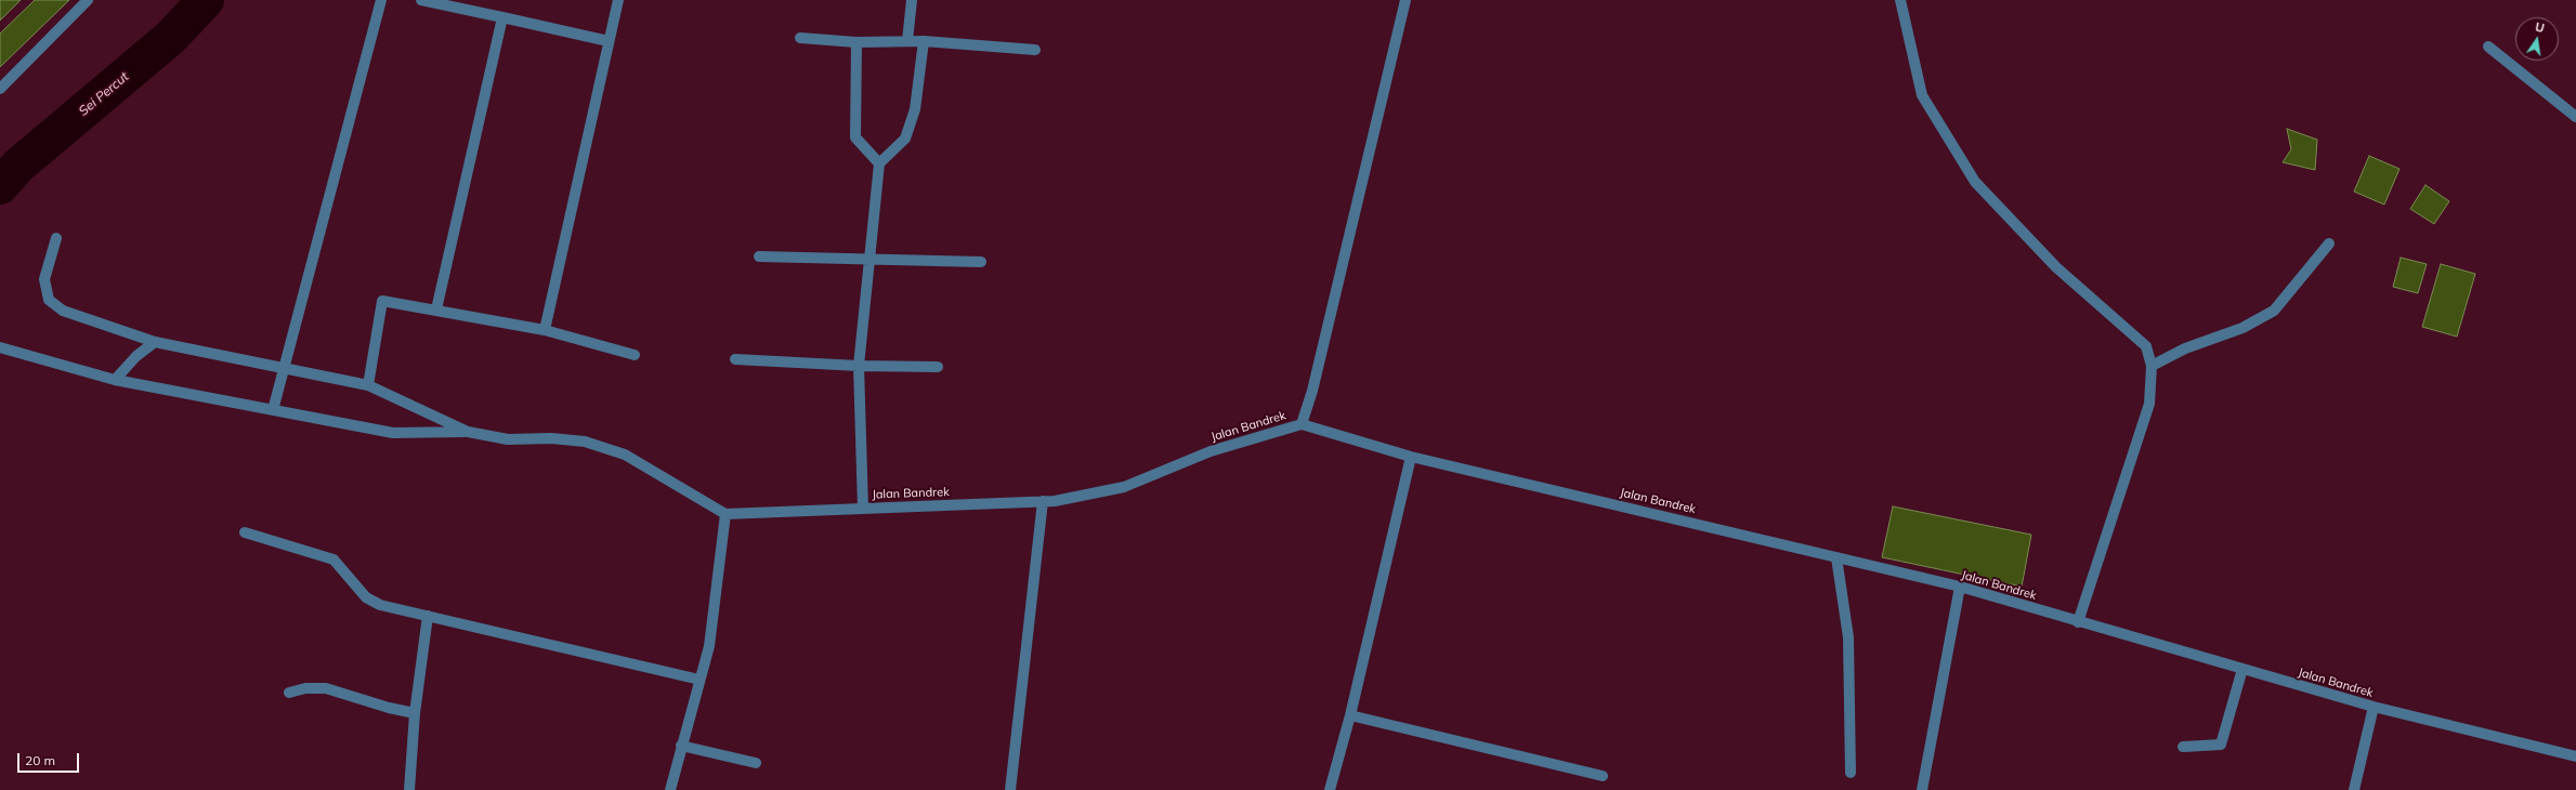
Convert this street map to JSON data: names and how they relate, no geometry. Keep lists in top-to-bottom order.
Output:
{
  "streets": {
    "street": ["Jalan Bandrek"]
  },
  "water": ["Sei Percut"],
  "scale_bar": "20 m",
  "north": "top"
}
